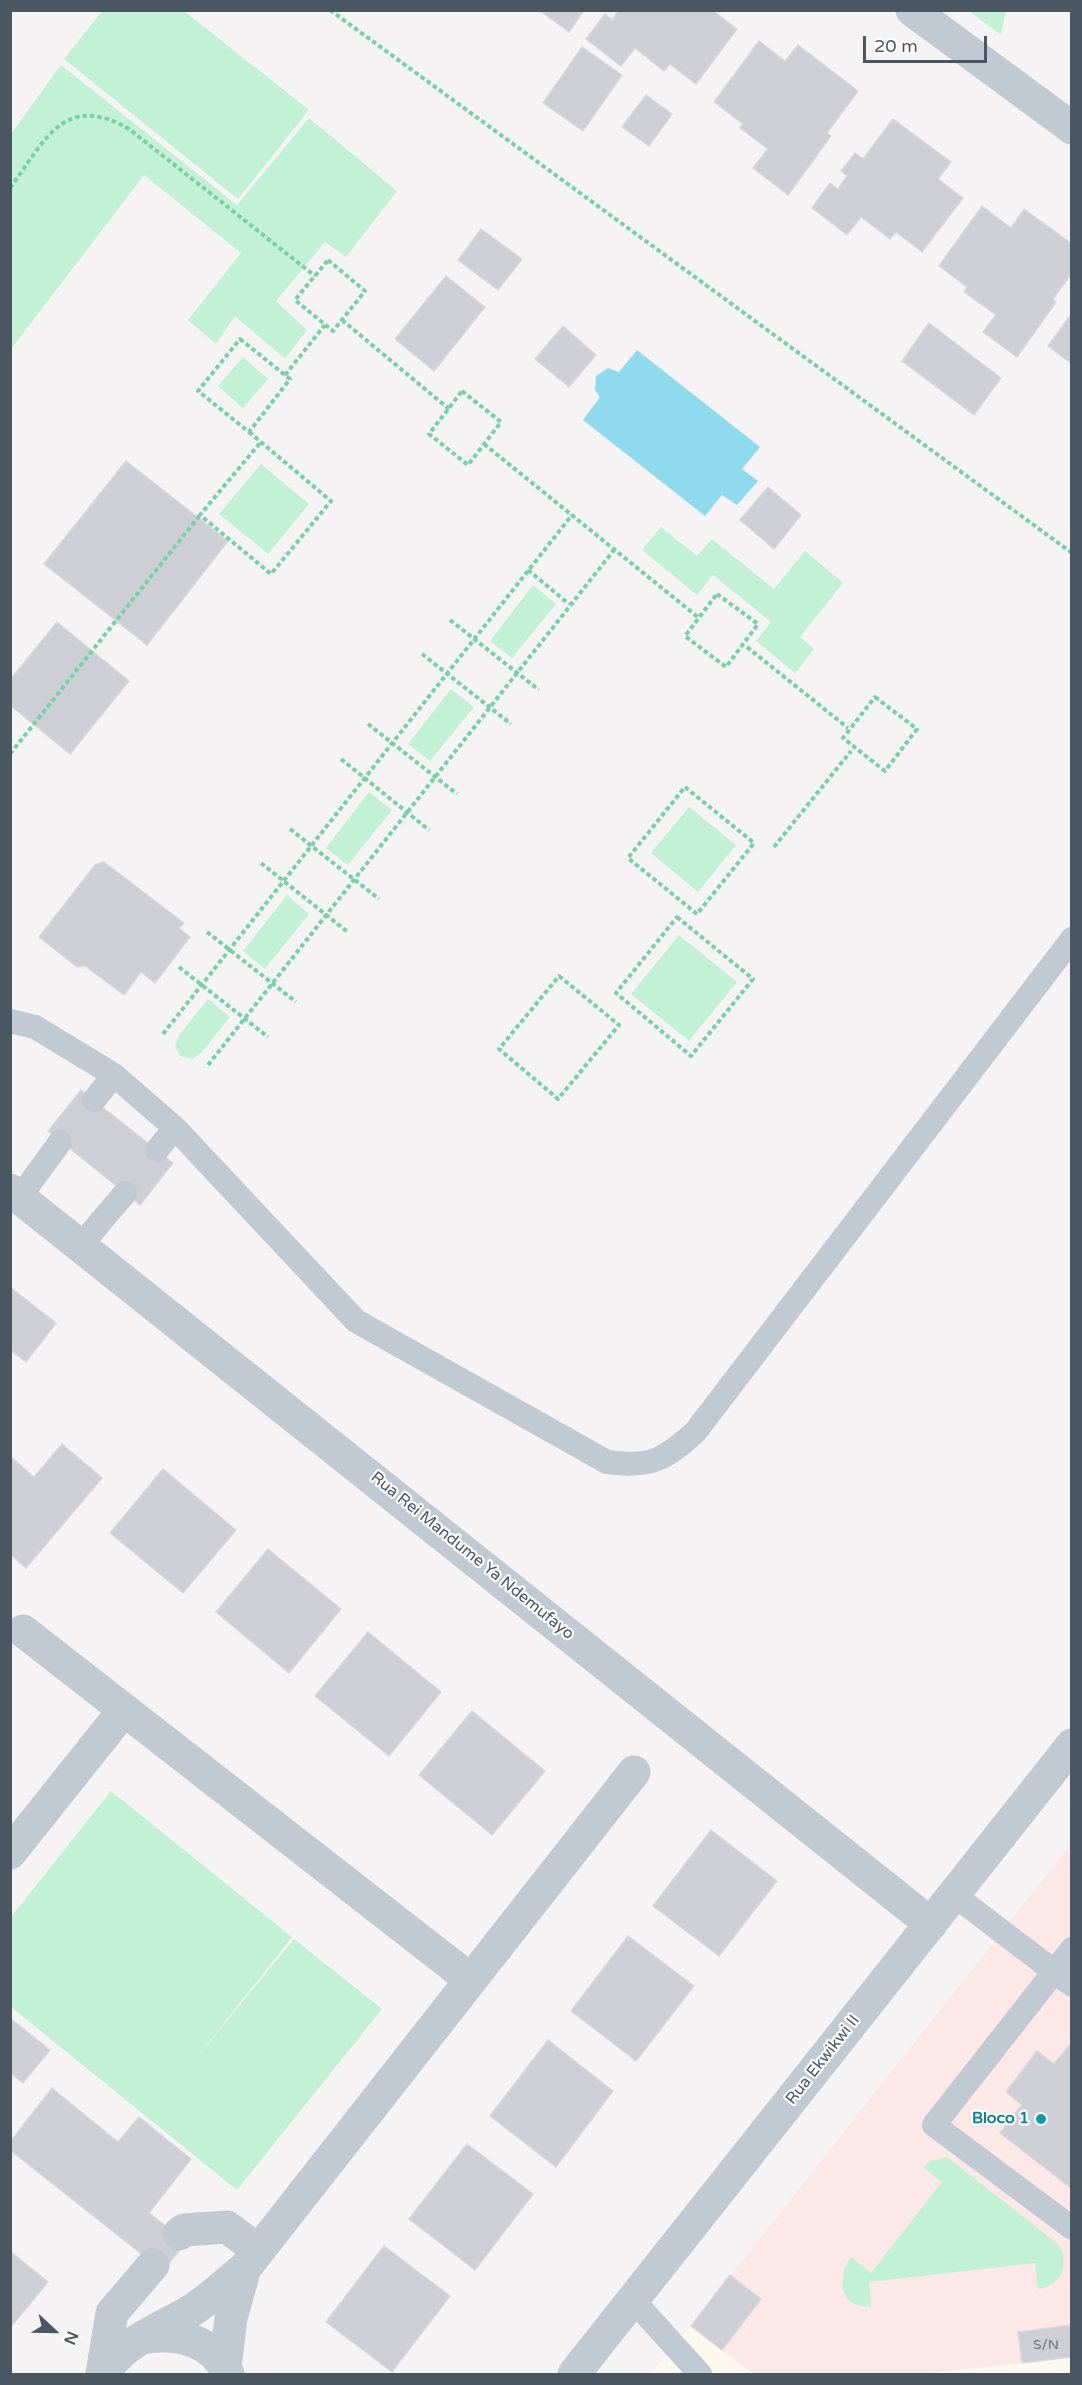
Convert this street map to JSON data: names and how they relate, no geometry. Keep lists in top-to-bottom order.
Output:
{
  "streets": {
    "street": ["Rua Rei Mandume Ya Ndemufayo", "Rua Ekwikwi II"]
  },
  "crossings": [
    ["Rua Rei Mandume Ya Ndemufayo", "Rua Ekwikwi II"]
  ],
  "places": ["Bloco 1"],
  "house_numbers": ["S/N"],
  "scale_bar": "20 m",
  "north": "right"
}
